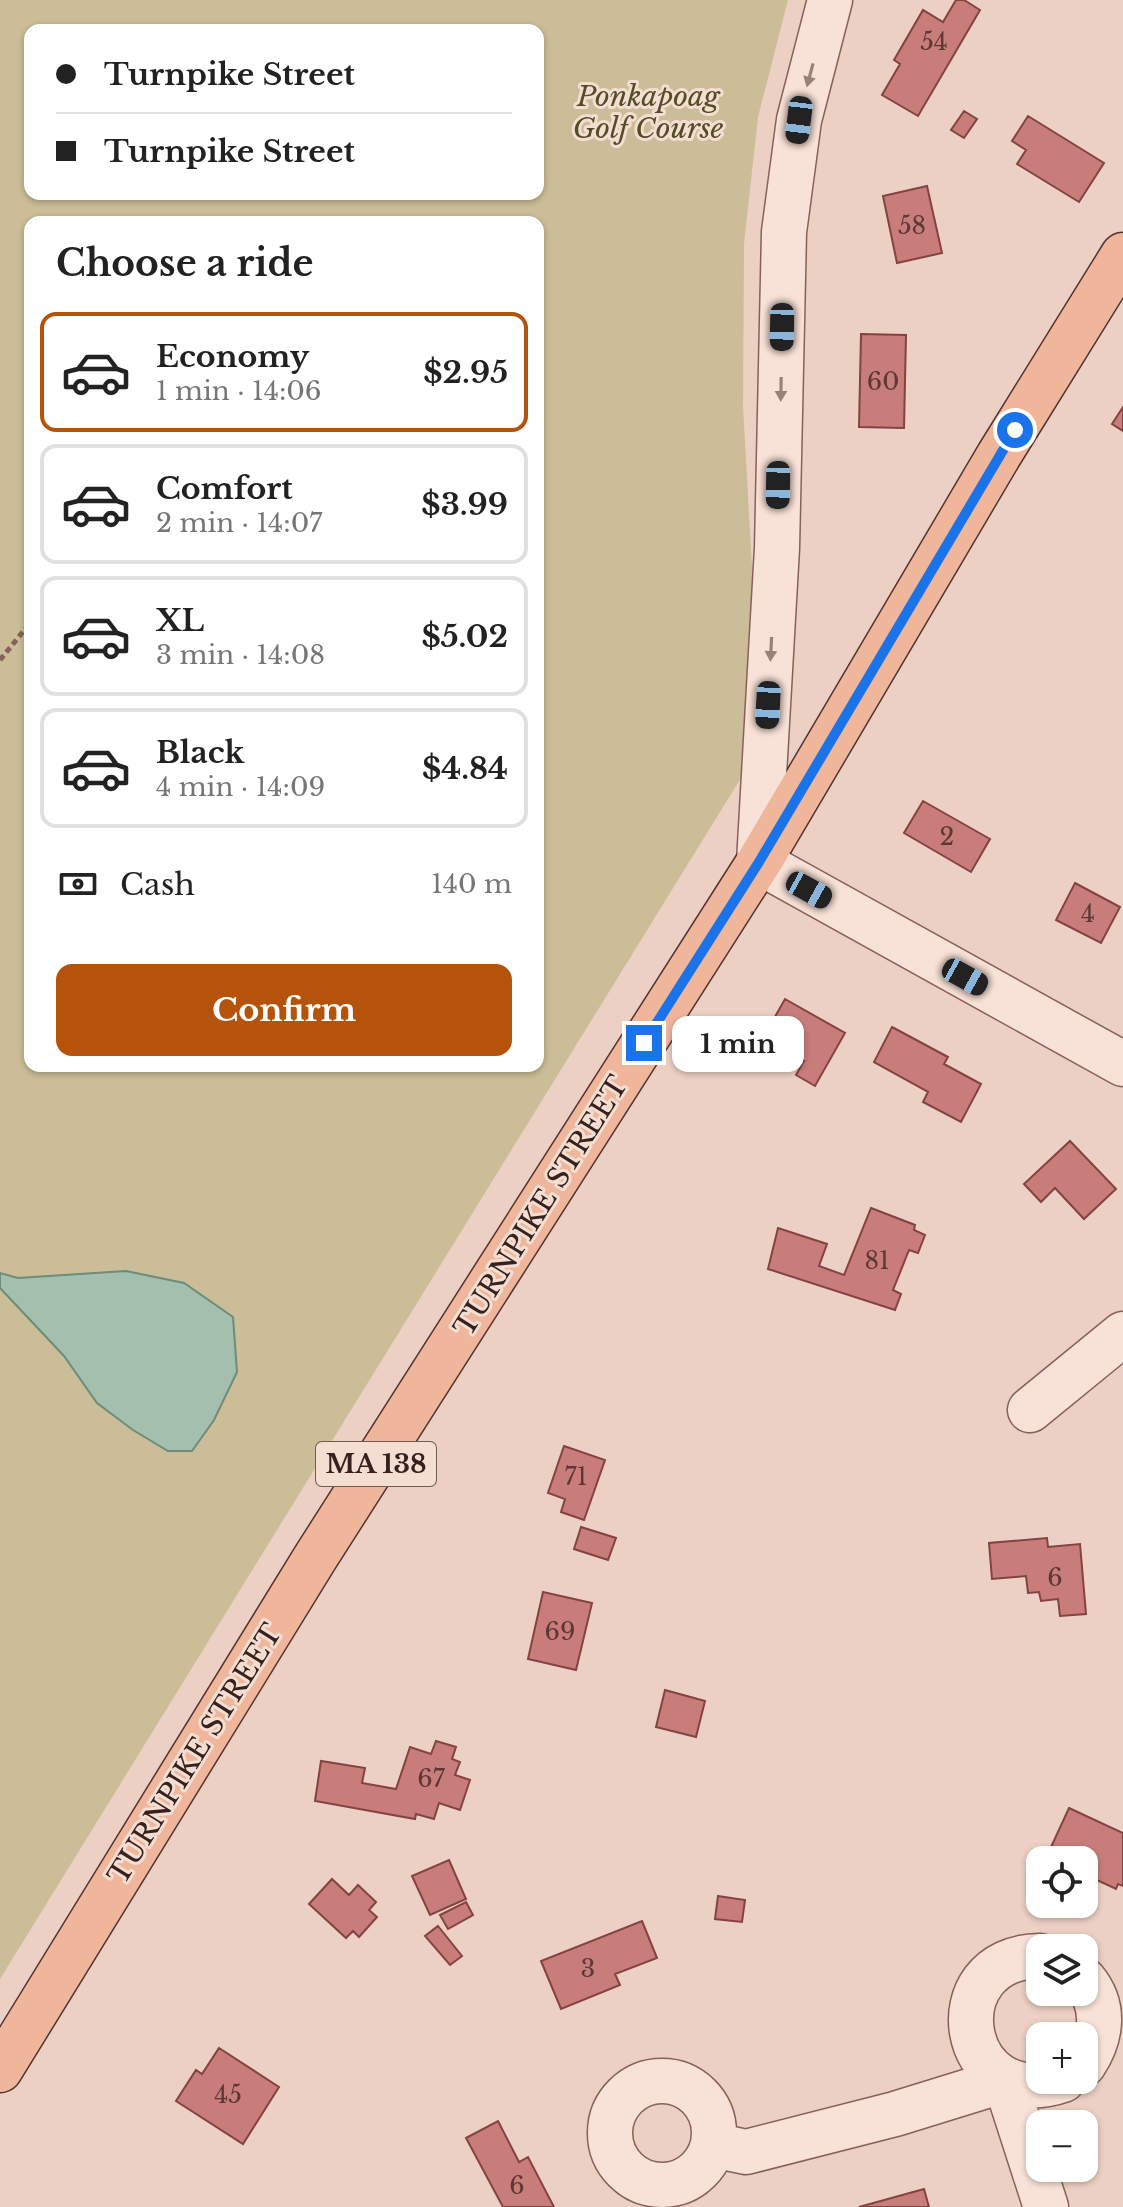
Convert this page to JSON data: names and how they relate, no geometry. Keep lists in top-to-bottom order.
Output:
{
  "streets": {
    "main road": ["TURNPIKE STREET", "MA 138"]
  },
  "parks": ["Ponkapoag Golf Course"],
  "house_numbers": [
    "54",
    "58",
    "60",
    "2",
    "4",
    "81",
    "71",
    "6",
    "69",
    "67",
    "3",
    "45",
    "6"
  ],
  "page": {
    "banner": ["Turnpike Street", "Turnpike Street"],
    "heading": "Choose a ride",
    "list": [
      {
        "name": "Economy",
        "note": "1 min · 14:06",
        "value": "$2.95"
      },
      {
        "name": "Comfort",
        "note": "2 min · 14:07",
        "value": "$3.99"
      },
      {
        "name": "XL",
        "note": "3 min · 14:08",
        "value": "$5.02"
      },
      {
        "name": "Black",
        "note": "4 min · 14:09",
        "value": "$4.84"
      }
    ],
    "pay": ["Cash", "140 m"],
    "buttons": "Confirm",
    "bubble": "1 min",
    "map_buttons": ["+", "−"]
  }
}
